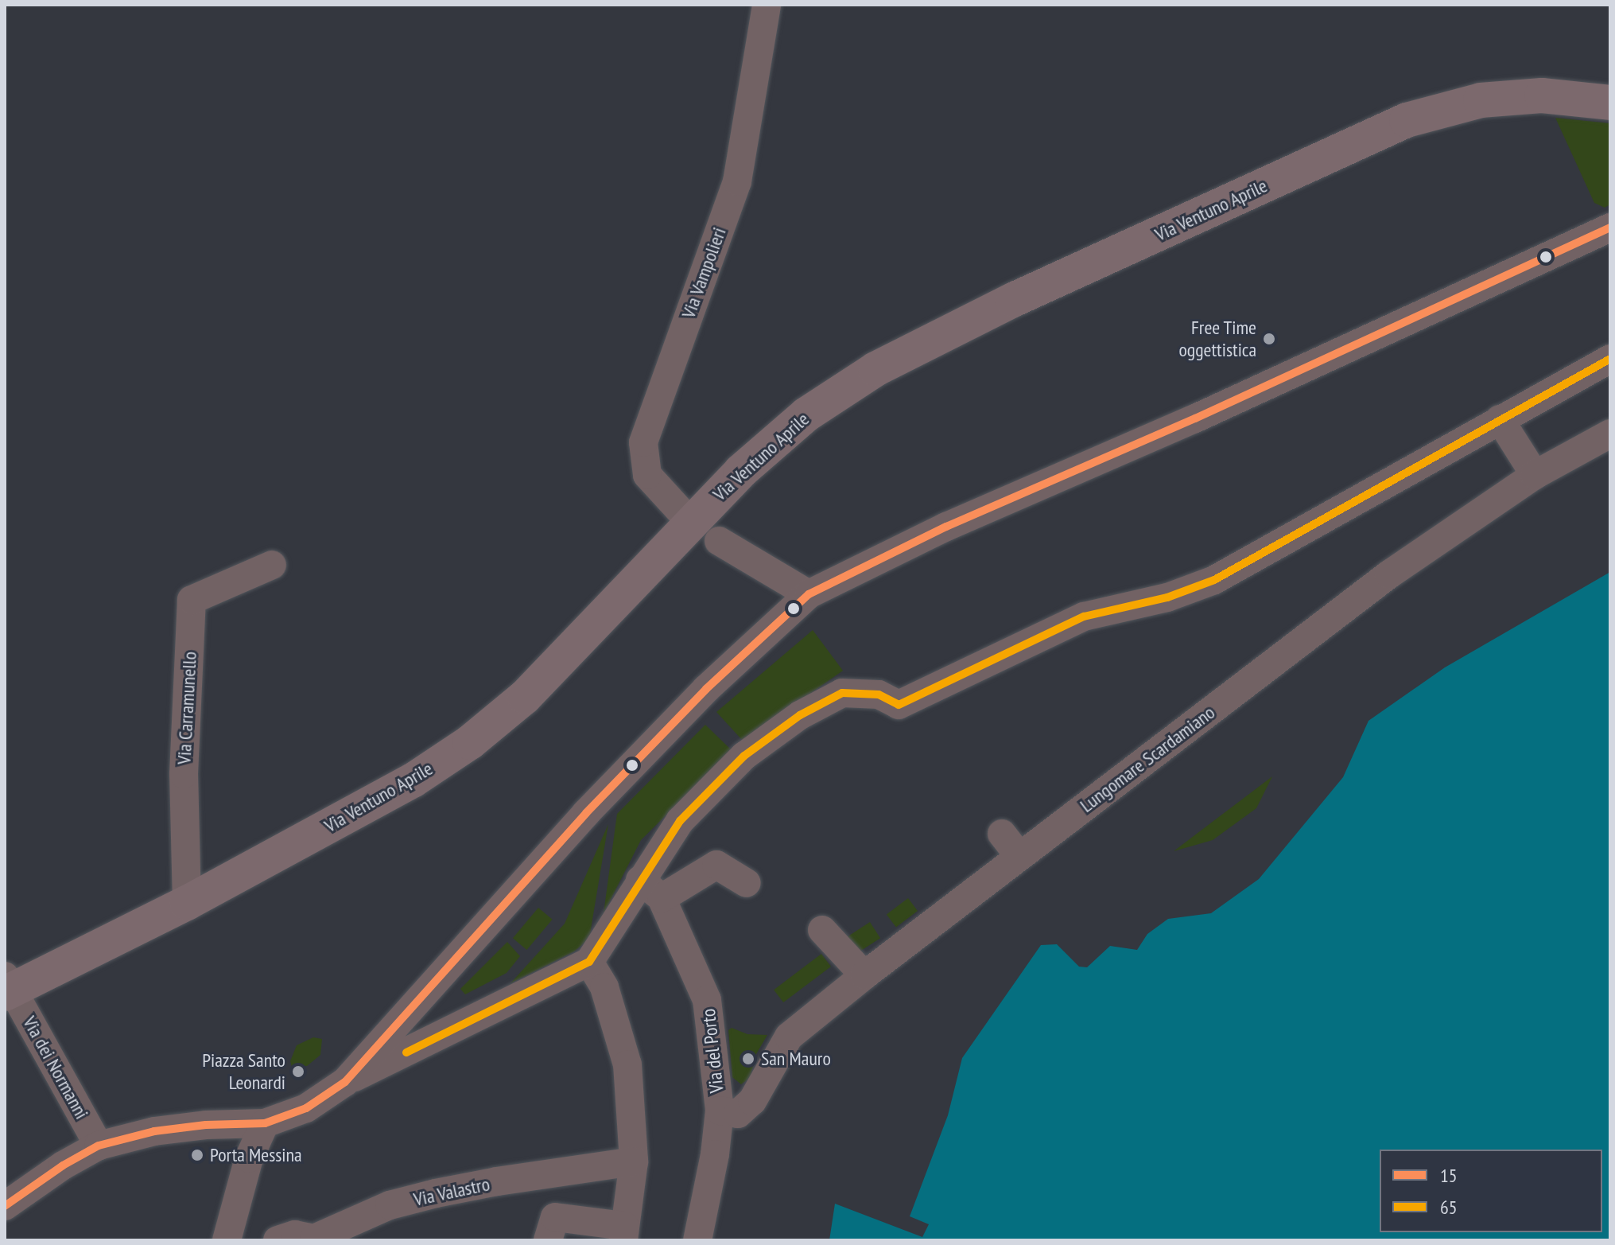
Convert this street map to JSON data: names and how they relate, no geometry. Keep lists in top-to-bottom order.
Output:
{
  "streets": {
    "main road": ["Via Ventuno Aprile"],
    "street": [
      "Via Vampolieri",
      "Via Carramunello",
      "Lungomare Scardamiano",
      "Via del Porto",
      "Via dei Normanni",
      "Via Valastro"
    ]
  },
  "crossings": [
    ["Via Ventuno Aprile", "Via Vampolieri"],
    ["Via Ventuno Aprile", "Via Carramunello"],
    ["Via Ventuno Aprile", "Via dei Normanni"],
    ["Lungomare Scardamiano", "Via del Porto"]
  ],
  "places": [
    "Free Time oggettistica",
    "San Mauro",
    "Piazza Santo Leonardi",
    "Porta Messina"
  ],
  "lines": ["transit line 15", "transit line 65"],
  "legend": ["15", "65"]
}
